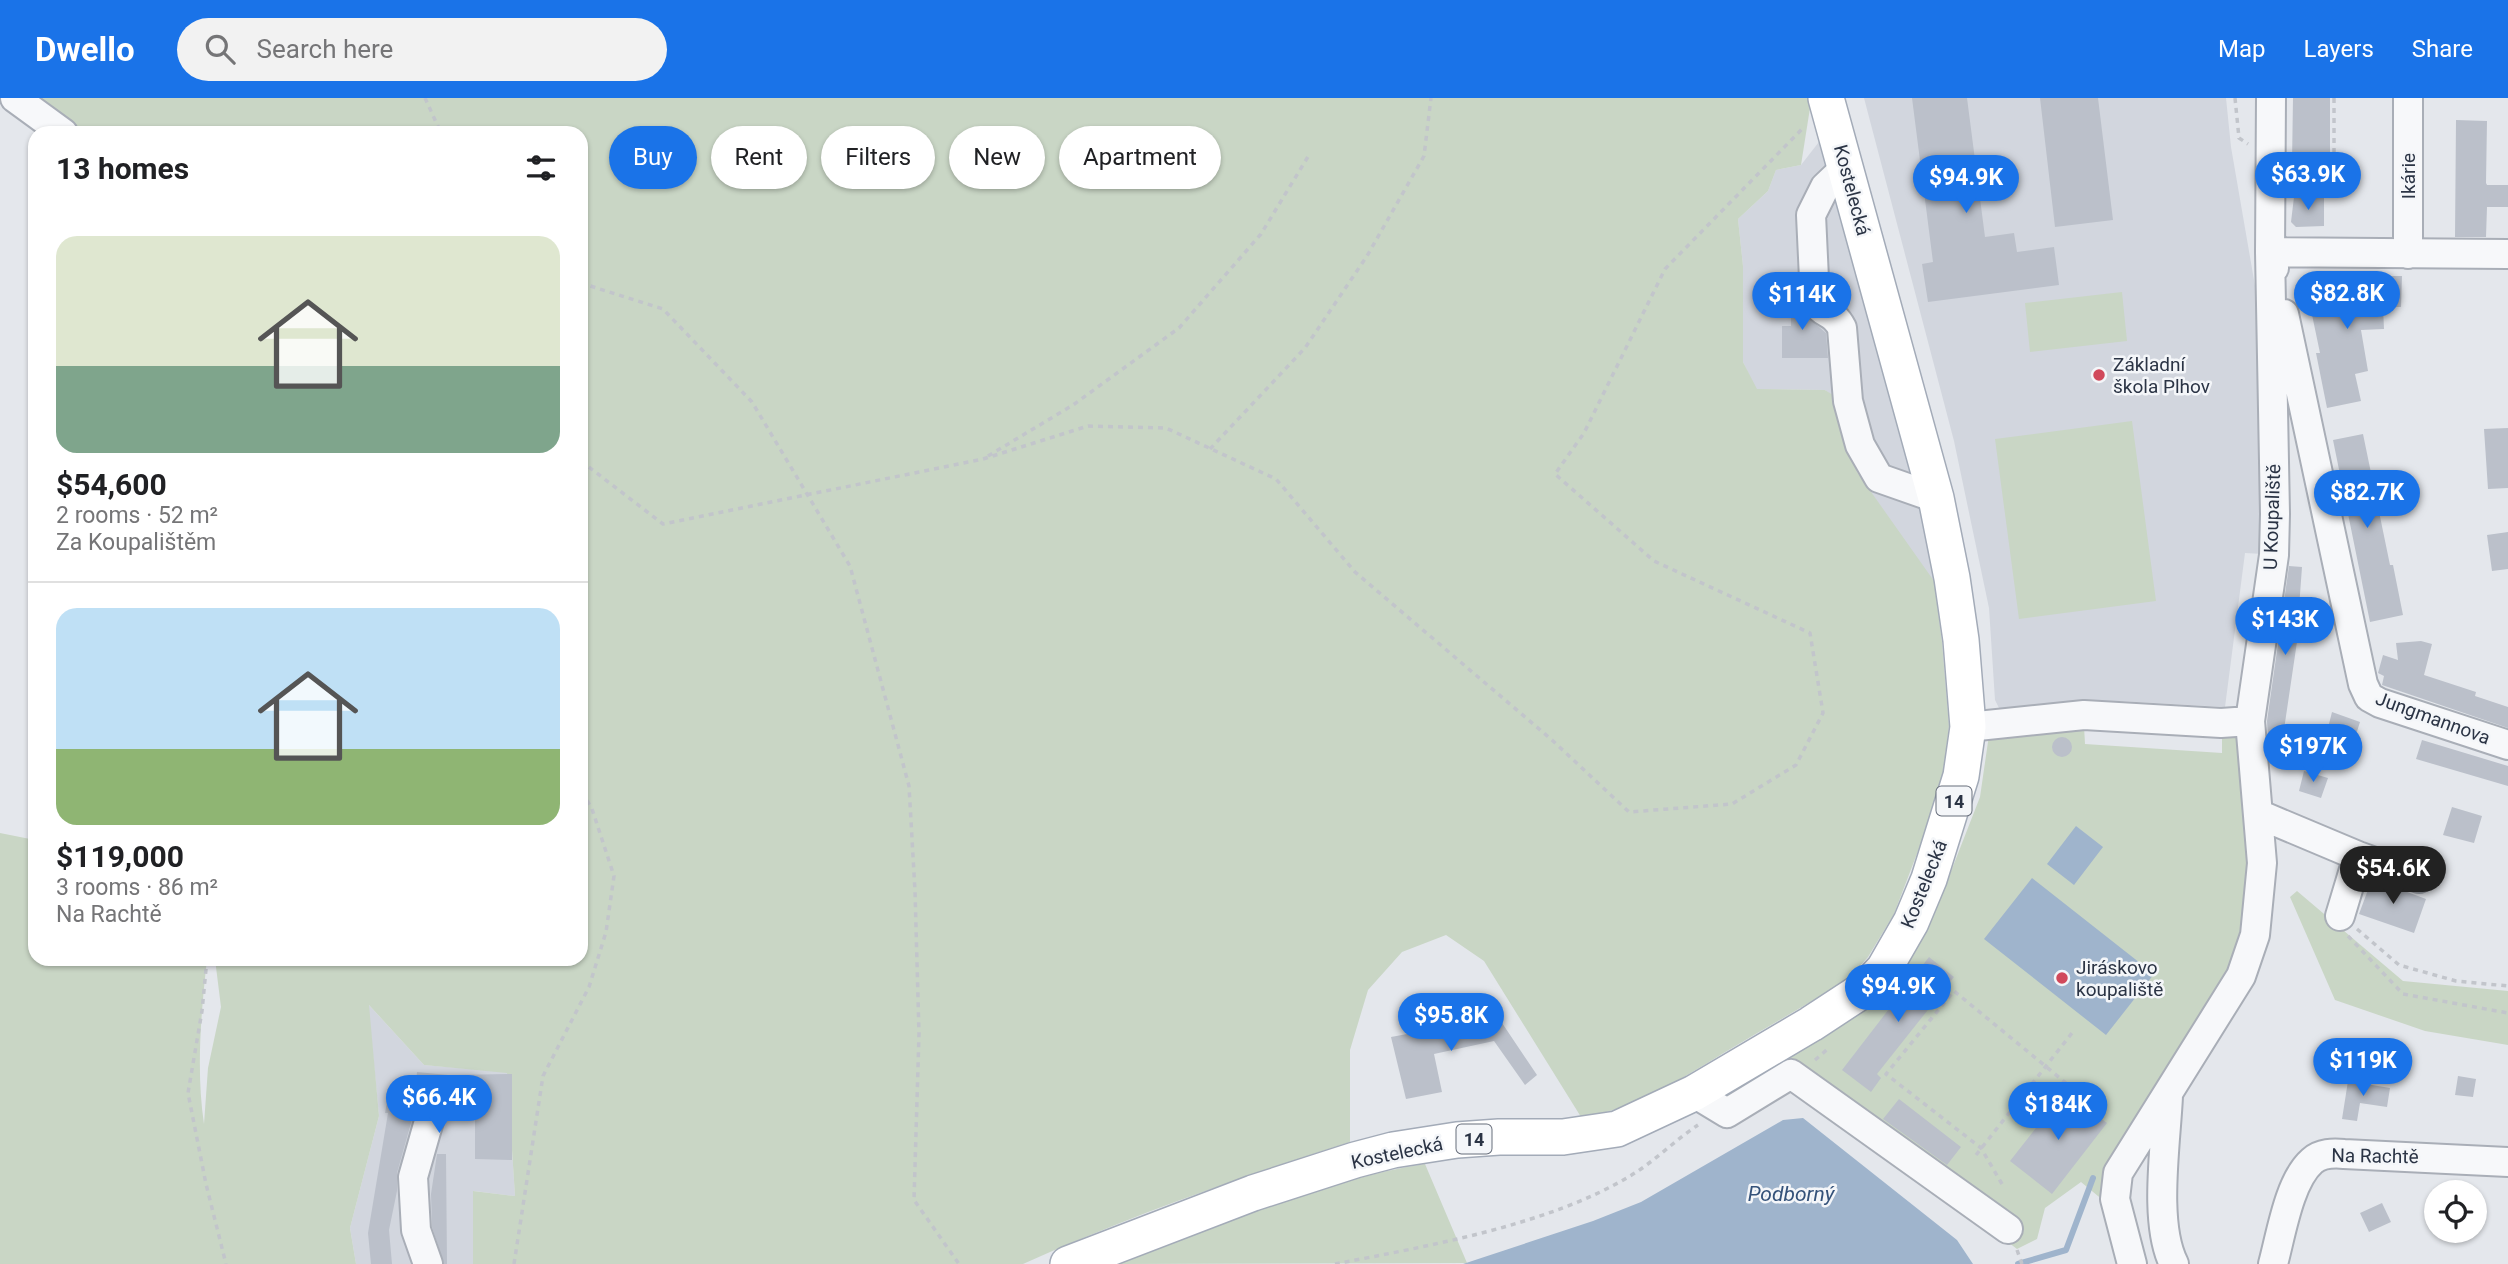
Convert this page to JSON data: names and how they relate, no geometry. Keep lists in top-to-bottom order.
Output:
{
  "streets": {
    "main road": ["Kostelecká", "14"],
    "street": [
      "Ikárie",
      "U Koupaliště",
      "Jungmannova",
      "Na Rachtě"
    ]
  },
  "crossings": [
    ["U Koupaliště", "Jungmannova"]
  ],
  "water": ["Podborný"],
  "places": ["Základní škola Plhov", "Jiráskovo koupaliště"],
  "page": {
    "header": "Dwello",
    "search": "Search here",
    "nav": ["Map", "Layers", "Share"],
    "chip": [
      "Buy",
      "Rent",
      "Filters",
      "New",
      "Apartment"
    ],
    "heading": "13 homes",
    "price": [
      "$63.9K",
      "$94.9K",
      "$82.8K",
      "$114K",
      "$82.7K",
      "$143K",
      "$197K",
      "$54.6K",
      "$94.9K",
      "$95.8K",
      "$119K",
      "$66.4K",
      "$184K"
    ],
    "list": [
      {
        "name": "$54,600",
        "note": "2 rooms · 52 m² · Za Koupalištěm"
      },
      {
        "name": "$119,000",
        "note": "3 rooms · 86 m² · Na Rachtě"
      }
    ]
  }
}
